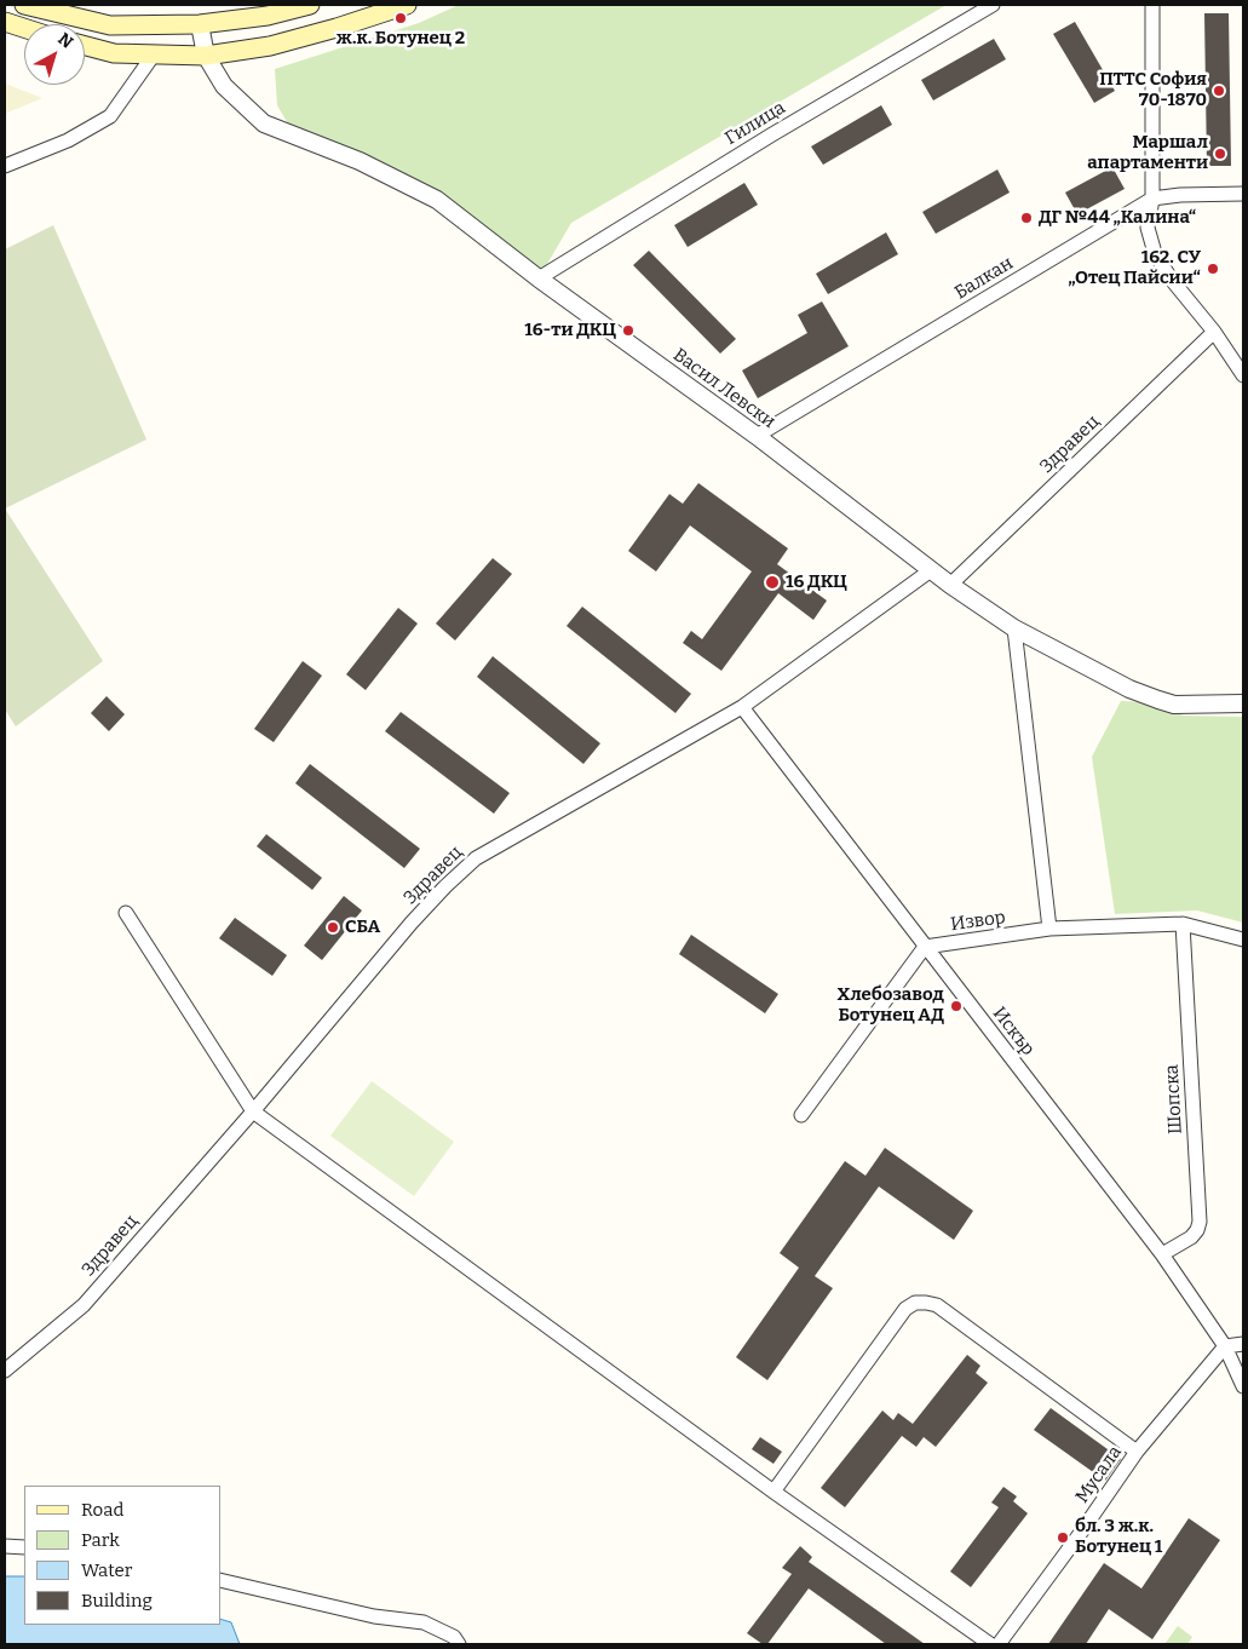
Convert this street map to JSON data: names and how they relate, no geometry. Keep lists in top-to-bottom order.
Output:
{
  "streets": {
    "street": [
      "Гилица",
      "Балкан",
      "Васил Левски",
      "Здравец",
      "Извор",
      "Искър",
      "Шопска",
      "Мусала"
    ]
  },
  "crossings": [
    ["Гилица", "Васил Левски"],
    ["Балкан", "Васил Левски"],
    ["Васил Левски", "Здравец"],
    ["Здравец", "Искър"],
    ["Извор", "Искър"],
    ["Извор", "Шопска"],
    ["Искър", "Шопска"],
    ["Искър", "Мусала"]
  ],
  "places": [
    "ж.к. Ботунец 2",
    "ПТТС София 70-1870",
    "Маршал апартаменти",
    "ДГ №44 „Калина“",
    "162. СУ „Отец Пайсии“",
    "16-ти ДКЦ",
    "16 ДКЦ",
    "СБА",
    "Хлебозавод Ботунец АД",
    "бл. 3 ж.к. Ботунец 1"
  ],
  "legend": [
    "Road",
    "Park",
    "Water",
    "Building"
  ],
  "north": "top right"
}
